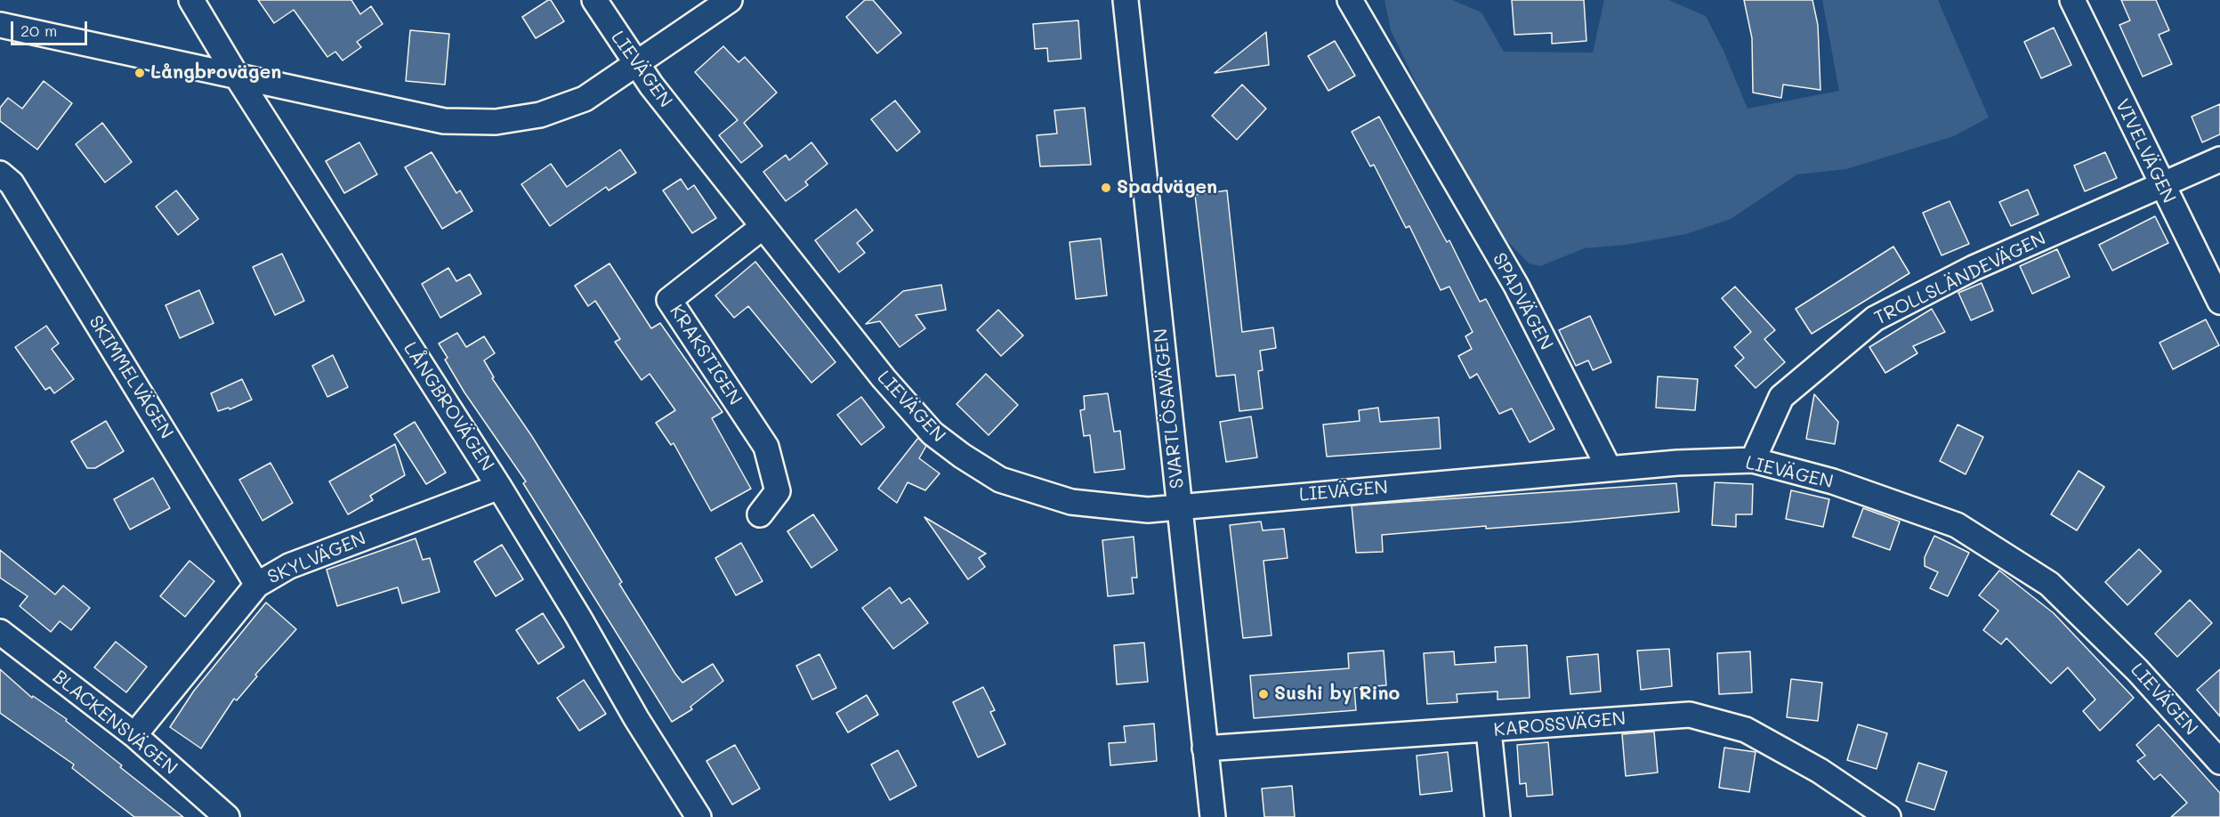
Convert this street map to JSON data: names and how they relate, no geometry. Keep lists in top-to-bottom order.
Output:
{
  "streets": {
    "street": [
      "LIEVÄGEN",
      "VIVELVÄGEN",
      "TROLLSLÄNDEVÄGEN",
      "SPADVÄGEN",
      "KRAKSTIGEN",
      "SKIMMELVÄGEN",
      "LÅNGBROVÄGEN",
      "SVARTLÖSAVÄGEN",
      "SKYLVÄGEN",
      "BLACKENSVÄGEN",
      "KAROSSVÄGEN"
    ]
  },
  "crossings": [
    ["LIEVÄGEN", "TROLLSLÄNDEVÄGEN"],
    ["LIEVÄGEN", "SPADVÄGEN"],
    ["LIEVÄGEN", "KRAKSTIGEN"],
    ["LIEVÄGEN", "SVARTLÖSAVÄGEN"],
    ["VIVELVÄGEN", "TROLLSLÄNDEVÄGEN"],
    ["SKIMMELVÄGEN", "SKYLVÄGEN"],
    ["LÅNGBROVÄGEN", "SKYLVÄGEN"],
    ["SVARTLÖSAVÄGEN", "KAROSSVÄGEN"],
    ["SKYLVÄGEN", "BLACKENSVÄGEN"]
  ],
  "places": ["Långbrovägen", "Spadvägen", "Sushi by Rino"],
  "scale_bar": "20 m"
}
